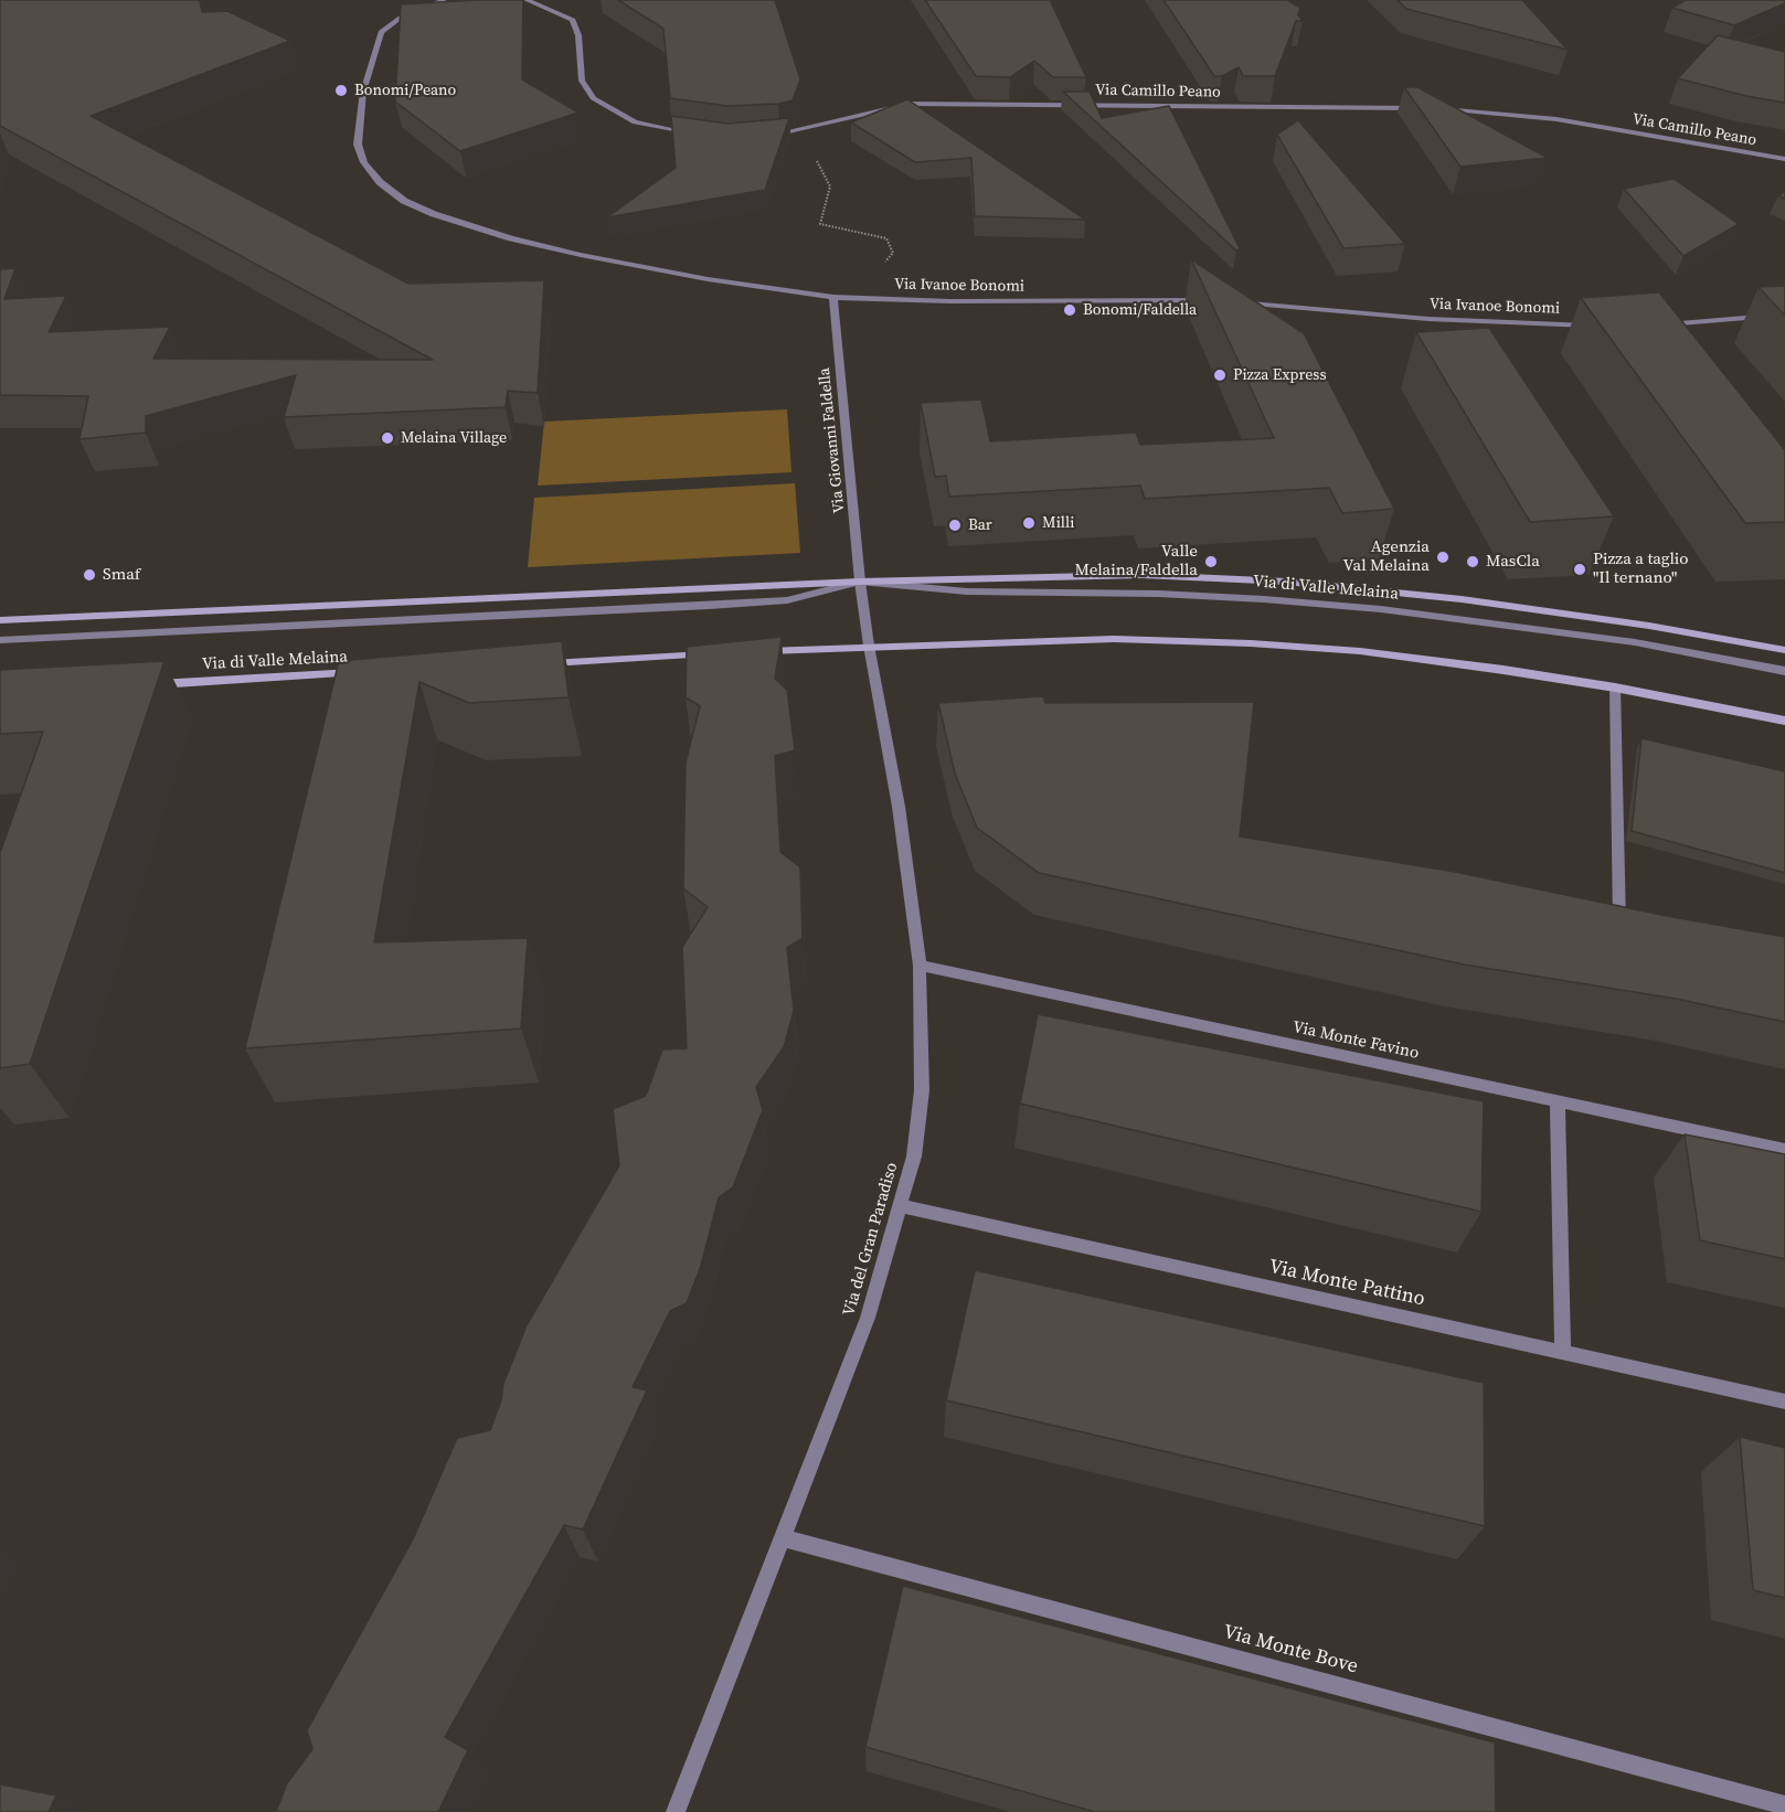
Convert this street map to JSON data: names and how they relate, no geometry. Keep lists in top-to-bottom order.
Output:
{
  "streets": {
    "main road": ["Via di Valle Melaina"],
    "street": [
      "Via Camillo Peano",
      "Via Ivanoe Bonomi",
      "Via Giovanni Faldella",
      "Via Monte Favino",
      "Via del Gran Paradiso",
      "Via Monte Pattino",
      "Via Monte Bove"
    ]
  },
  "crossings": [
    ["Via Ivanoe Bonomi", "Via Giovanni Faldella"],
    ["Via Giovanni Faldella", "Via di Valle Melaina"],
    ["Via Monte Favino", "Via del Gran Paradiso"],
    ["Via del Gran Paradiso", "Via Monte Pattino"],
    ["Via del Gran Paradiso", "Via Monte Bove"]
  ],
  "places": [
    "Bonomi/Peano",
    "Bonomi/Faldella",
    "Pizza Express",
    "Melaina Village",
    "Milli",
    "Bar",
    "Agenzia Val Melaina",
    "Valle Melaina/Faldella",
    "MasCla",
    "Pizza a taglio \"Il ternano\"",
    "Smaf"
  ]
}
